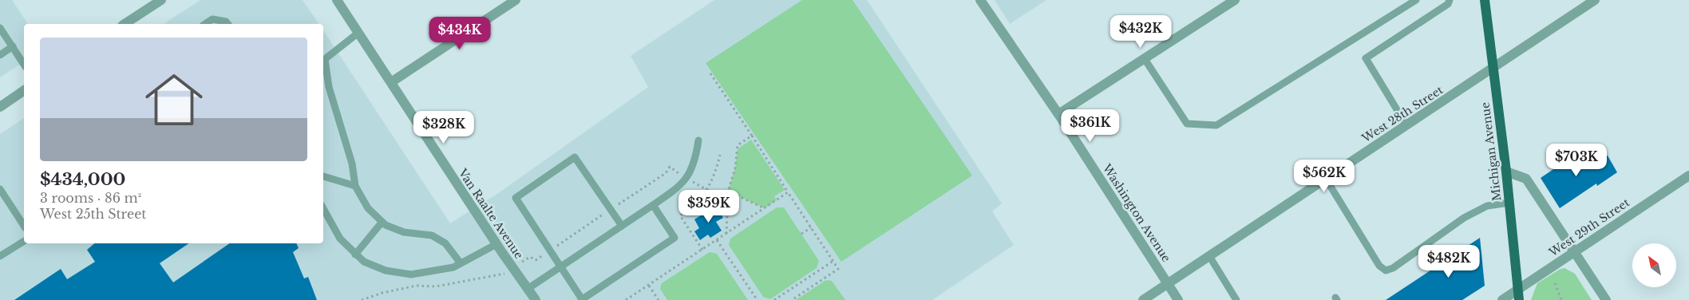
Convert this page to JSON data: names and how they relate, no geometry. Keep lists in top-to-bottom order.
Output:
{
  "streets": {
    "main road": ["Michigan Avenue"],
    "street": [
      "West 28th Street",
      "Washington Avenue",
      "Van Raalte Avenue",
      "West 29th Street"
    ]
  },
  "crossings": [
    ["West 28th Street", "Michigan Avenue"],
    ["West 28th Street", "Washington Avenue"],
    ["Michigan Avenue", "West 29th Street"]
  ],
  "north": "top left",
  "page": {
    "price": [
      "$432K",
      "$434K",
      "$361K",
      "$328K",
      "$703K",
      "$562K",
      "$359K",
      "$482K"
    ],
    "list": [
      {
        "name": "$434,000",
        "note": "3 rooms · 86 m² · West 25th Street"
      }
    ]
  }
}
